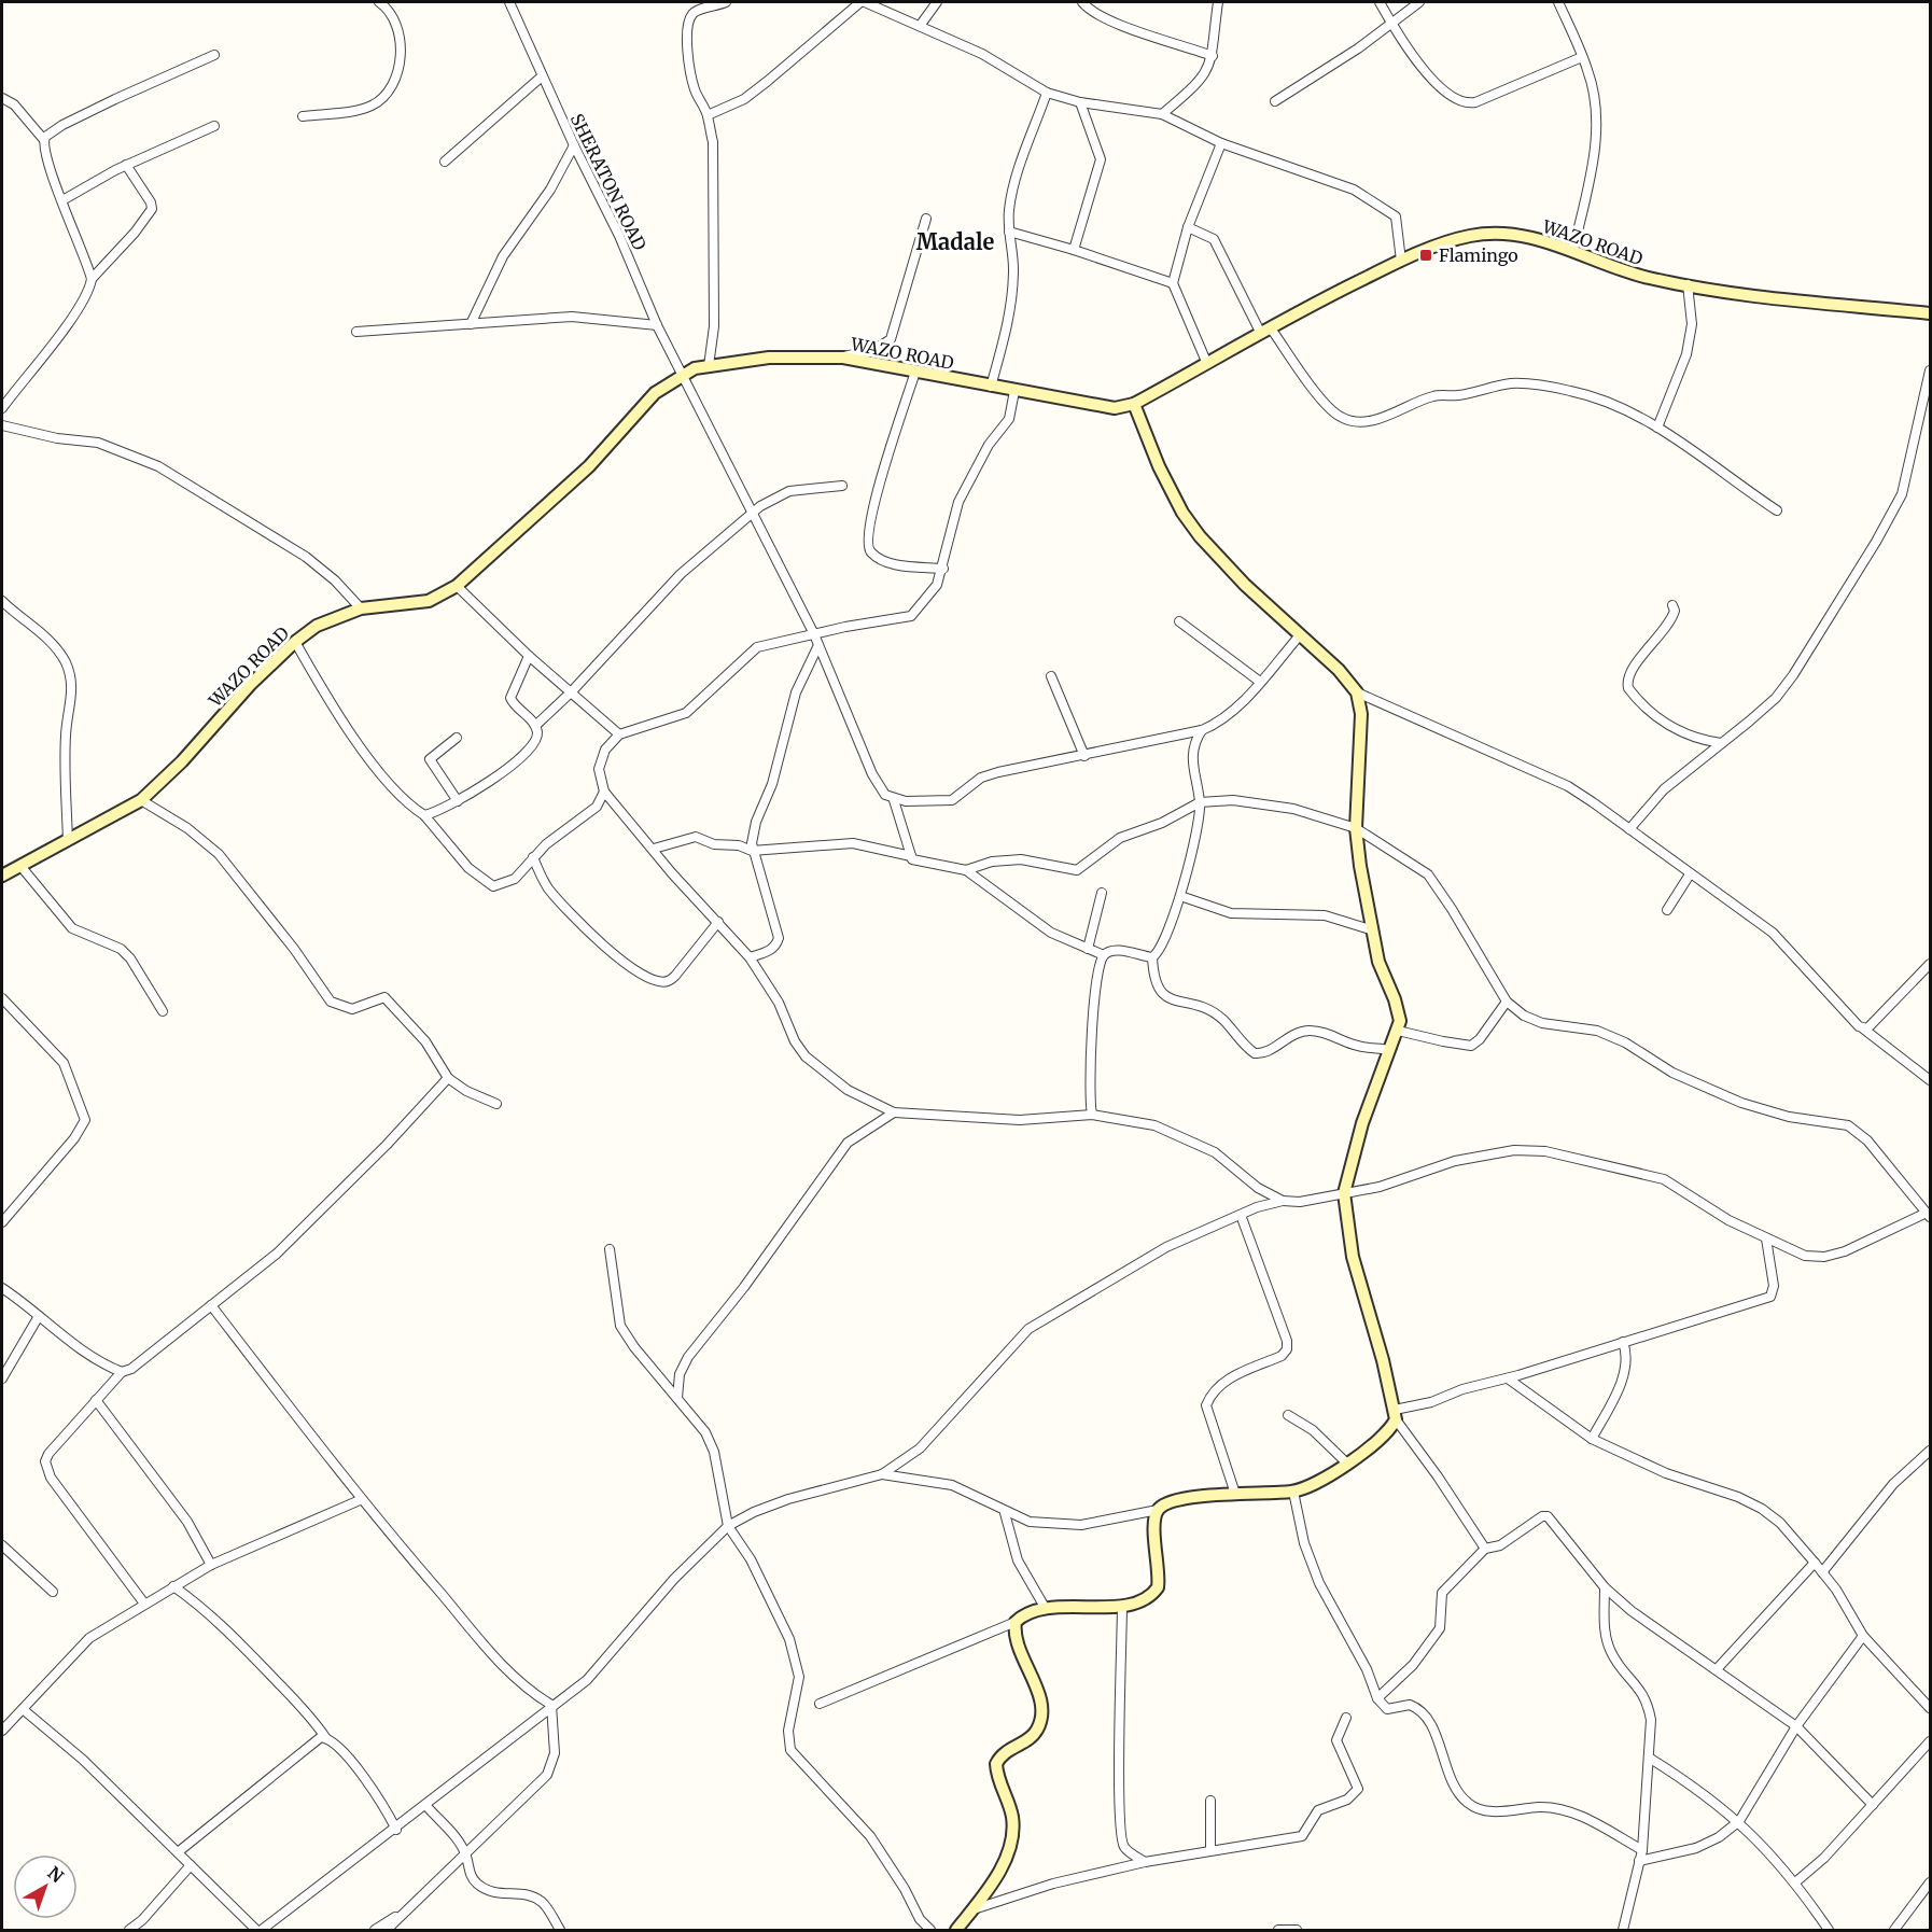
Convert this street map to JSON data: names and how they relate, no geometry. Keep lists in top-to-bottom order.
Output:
{
  "streets": {
    "main road": ["WAZO ROAD"],
    "street": ["SHERATON ROAD"]
  },
  "crossings": [
    ["SHERATON ROAD", "WAZO ROAD"]
  ],
  "districts": ["Madale"],
  "places": {
    "transit": ["Flamingo"]
  },
  "north": "top right"
}
